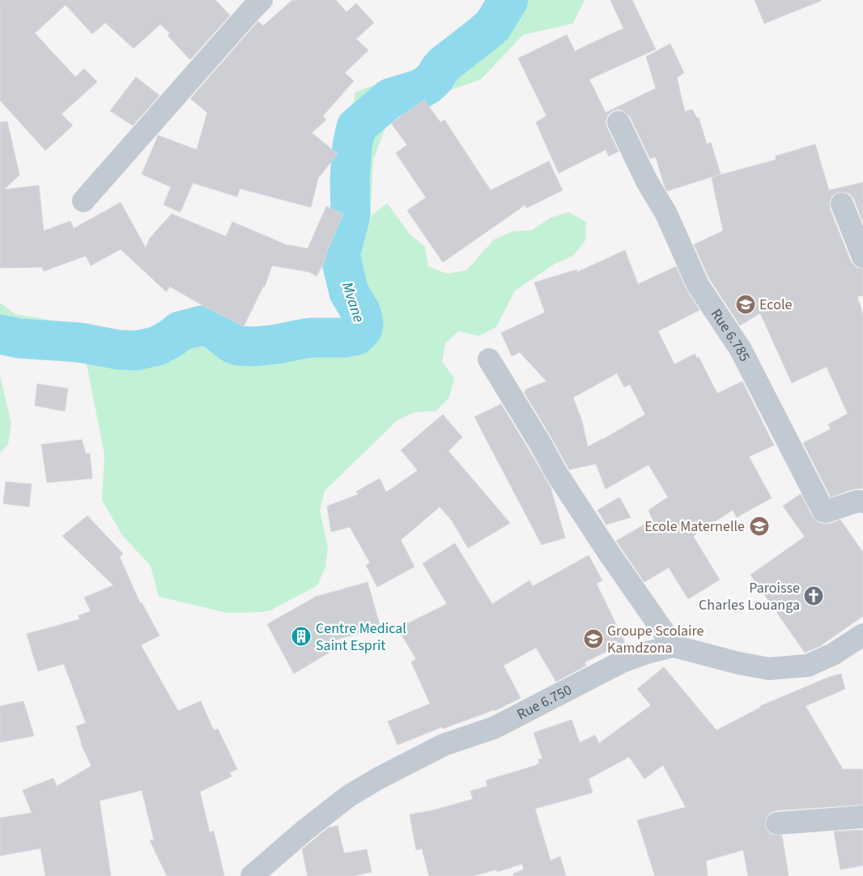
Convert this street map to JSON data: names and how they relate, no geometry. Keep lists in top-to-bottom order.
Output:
{
  "streets": {
    "street": ["Rue 6.785", "Rue 6.750"]
  },
  "water": ["Mvane"],
  "places": {
    "school or university": ["Ecole", "Ecole Maternelle", "Groupe Scolaire Kamdzona"],
    "church": ["Paroisse Charles Louanga"],
    "building": ["Centre Medical Saint Esprit"]
  }
}
